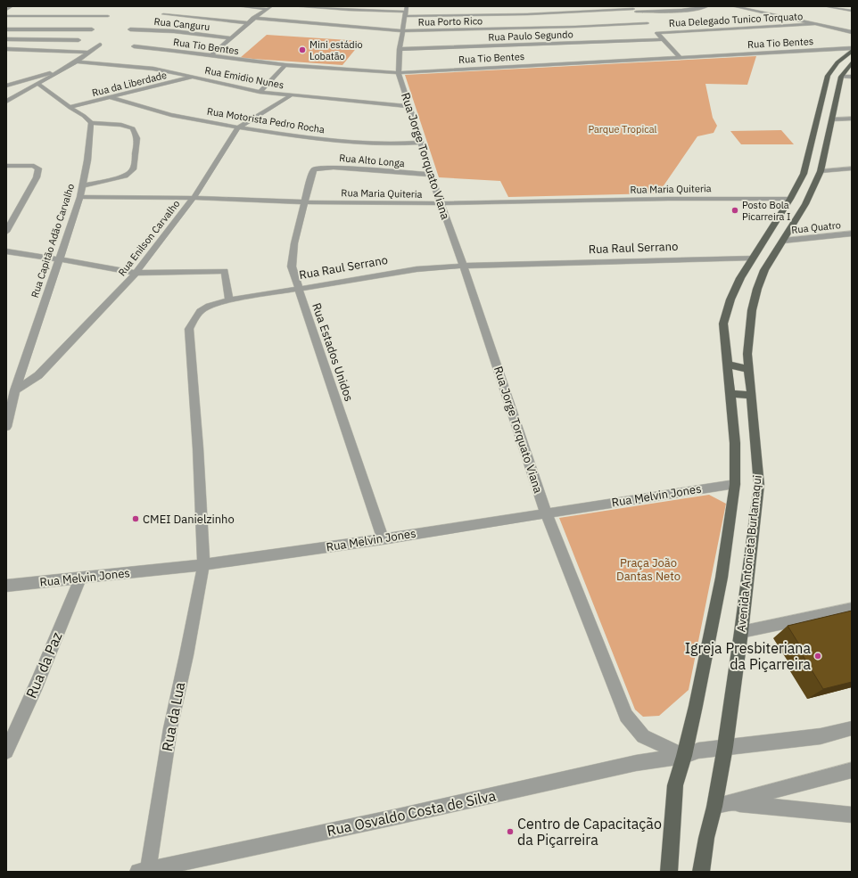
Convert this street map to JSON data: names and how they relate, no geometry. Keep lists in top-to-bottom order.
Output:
{
  "streets": {
    "main road": ["Avenida Antonieta Burlamaqui"],
    "street": [
      "Rua Delegado Tunico Torquato",
      "Rua Porto Rico",
      "Rua Canguru",
      "Rua Paulo Segundo",
      "Rua Tio Bentes",
      "Rua Emidio Nunes",
      "Rua da Liberdade",
      "Rua Motorista Pedro Rocha",
      "Rua Jorge Torquato Viana",
      "Rua Alto Longa",
      "Rua Maria Quiteria",
      "Rua Quatro",
      "Rua Enilson Carvalho",
      "Rua Capitão Adão Carvalho",
      "Rua Raul Serrano",
      "Rua Estados Unidos",
      "Rua Melvin Jones",
      "Rua da Paz",
      "Rua da Lua",
      "Rua Osvaldo Costa de Silva"
    ]
  },
  "crossings": [
    ["Rua Tio Bentes", "Rua Jorge Torquato Viana"],
    ["Rua Emidio Nunes", "Rua da Liberdade"],
    ["Rua Emidio Nunes", "Rua Jorge Torquato Viana"],
    ["Rua Emidio Nunes", "Rua Enilson Carvalho"],
    ["Rua da Liberdade", "Rua Motorista Pedro Rocha"],
    ["Rua Motorista Pedro Rocha", "Rua Jorge Torquato Viana"],
    ["Rua Motorista Pedro Rocha", "Rua Enilson Carvalho"],
    ["Rua Jorge Torquato Viana", "Rua Alto Longa"],
    ["Rua Jorge Torquato Viana", "Rua Maria Quiteria"],
    ["Rua Jorge Torquato Viana", "Rua Raul Serrano"],
    ["Rua Jorge Torquato Viana", "Rua Melvin Jones"],
    ["Rua Jorge Torquato Viana", "Avenida Antonieta Burlamaqui"],
    ["Rua Jorge Torquato Viana", "Rua Osvaldo Costa de Silva"],
    ["Rua Alto Longa", "Rua Estados Unidos"],
    ["Rua Maria Quiteria", "Rua Enilson Carvalho"],
    ["Rua Maria Quiteria", "Rua Capitão Adão Carvalho"],
    ["Rua Maria Quiteria", "Rua Estados Unidos"],
    ["Rua Maria Quiteria", "Avenida Antonieta Burlamaqui"],
    ["Rua Quatro", "Avenida Antonieta Burlamaqui"],
    ["Rua Enilson Carvalho", "Rua Capitão Adão Carvalho"],
    ["Rua Raul Serrano", "Rua Estados Unidos"],
    ["Rua Raul Serrano", "Rua Melvin Jones"],
    ["Rua Raul Serrano", "Avenida Antonieta Burlamaqui"],
    ["Rua Raul Serrano", "Rua da Lua"],
    ["Rua Estados Unidos", "Rua Melvin Jones"],
    ["Rua Melvin Jones", "Avenida Antonieta Burlamaqui"],
    ["Rua Melvin Jones", "Rua da Paz"],
    ["Rua Melvin Jones", "Rua da Lua"],
    ["Avenida Antonieta Burlamaqui", "Rua Osvaldo Costa de Silva"],
    ["Rua da Lua", "Rua Osvaldo Costa de Silva"]
  ],
  "parks": ["Parque Tropical", "Praça João Dantas Neto"],
  "places": [
    "Mini estádio Lobatão",
    "Posto Bola Picarreira I",
    "CMEI Danielzinho",
    "Igreja Presbiteriana da Piçarreira",
    "Centro de Capacitação da Piçarreira"
  ]
}
